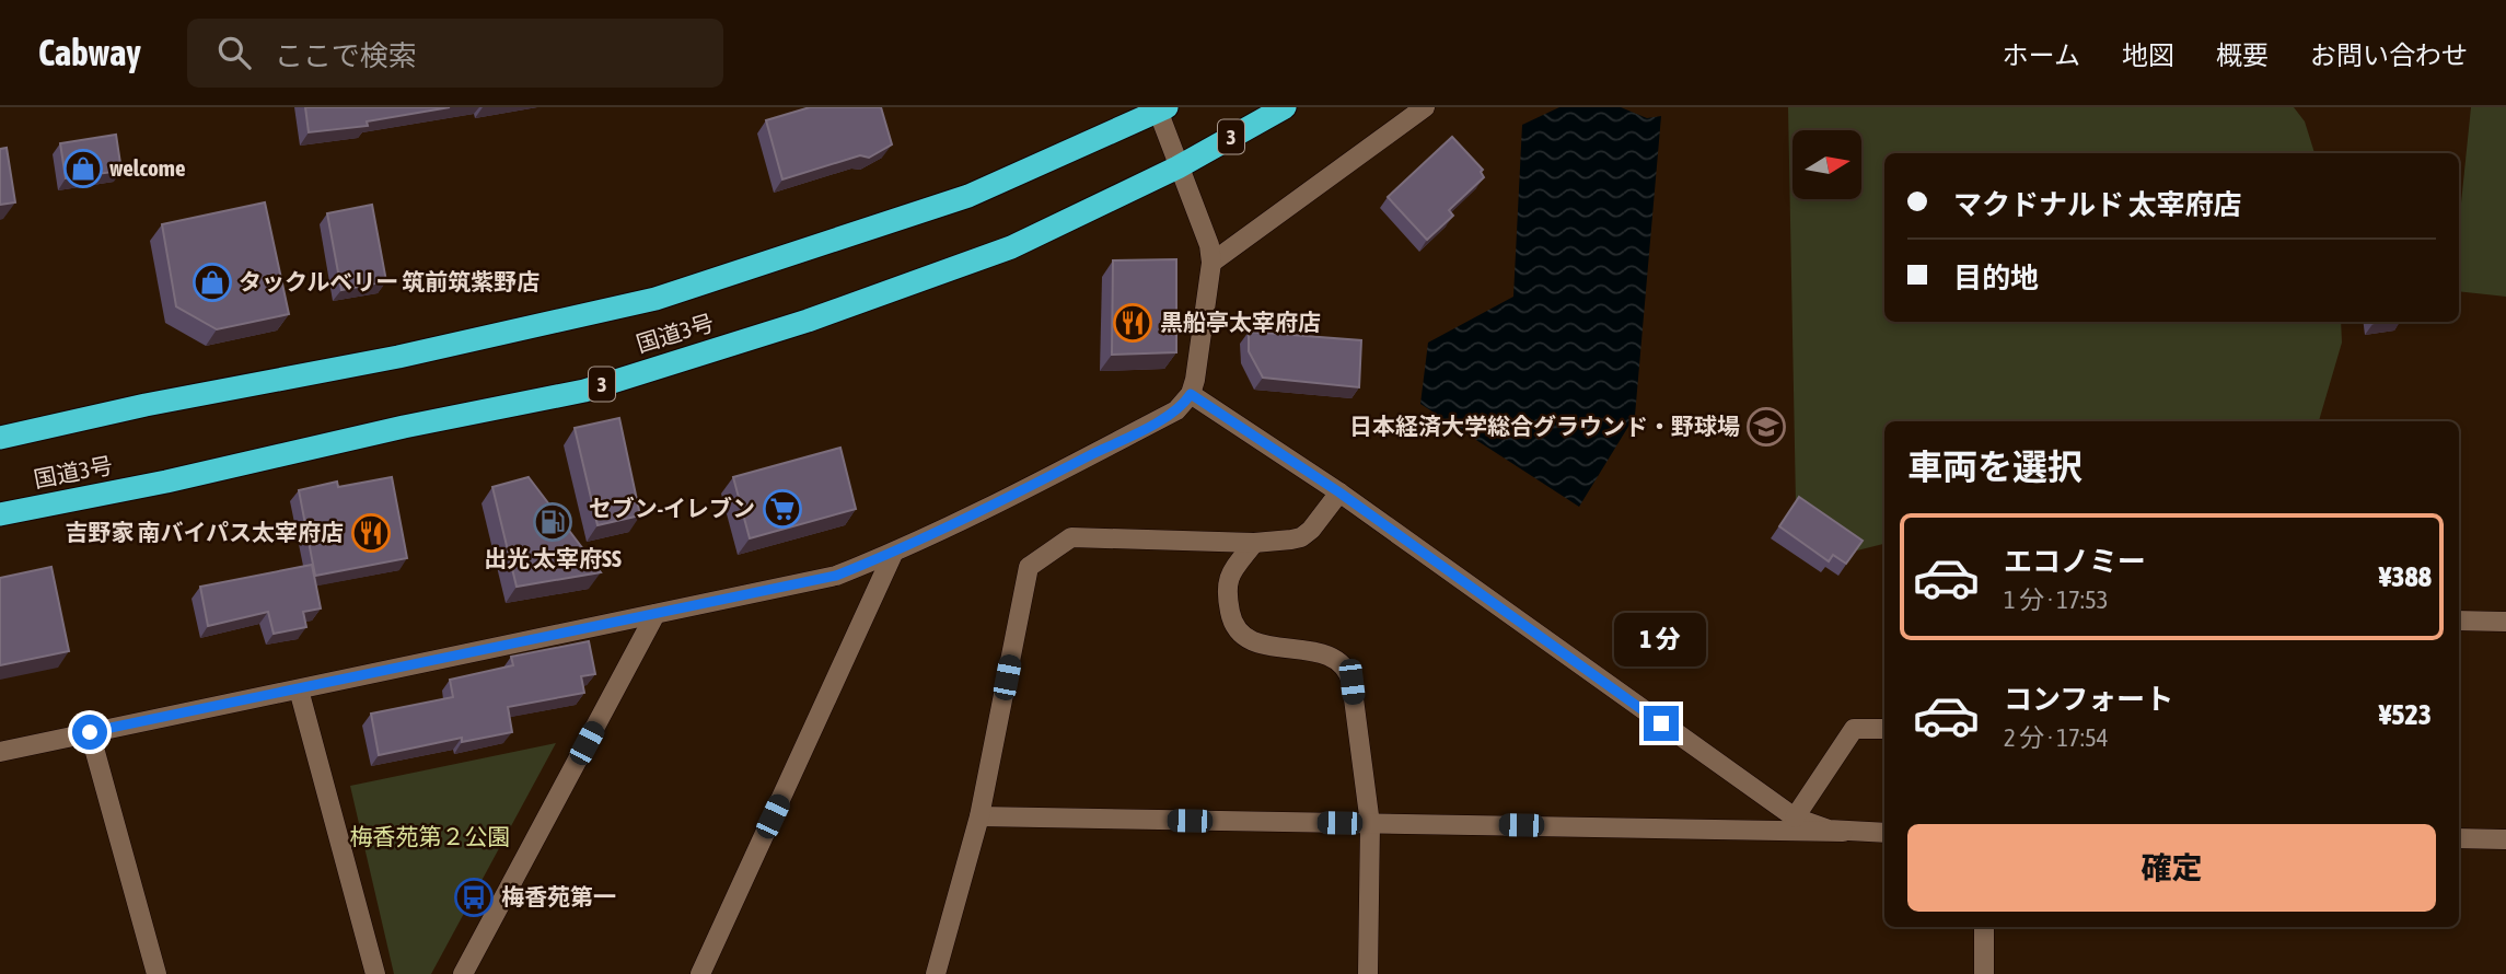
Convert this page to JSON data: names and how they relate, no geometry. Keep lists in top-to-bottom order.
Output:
{
  "streets": {
    "highway": ["3", "国道3号"]
  },
  "parks": ["梅香苑第２公園"],
  "places": {
    "shop": ["welcome", "タックルベリー 筑前筑紫野店"],
    "restaurant": ["黒船亭太宰府店", "吉野家 南バイパス太宰府店"],
    "school or university": ["日本経済大学総合グラウンド・野球場"],
    "supermarket": ["セブン-イレブン"],
    "fuel station": ["出光 太宰府SS"],
    "bus stop": ["梅香苑第一"]
  },
  "north": "right",
  "page": {
    "header": "Cabway",
    "search": "ここで検索",
    "nav": [
      "ホーム",
      "地図",
      "概要",
      "お問い合わせ"
    ],
    "banner": ["マクドナルド 太宰府店", "目的地"],
    "heading": "車両を選択",
    "list": [
      {
        "name": "エコノミー",
        "note": "1 分 · 17:53",
        "value": "¥388"
      },
      {
        "name": "コンフォート",
        "note": "2 分 · 17:54",
        "value": "¥523"
      }
    ],
    "bubble": "1 分",
    "buttons": "確定"
  }
}
